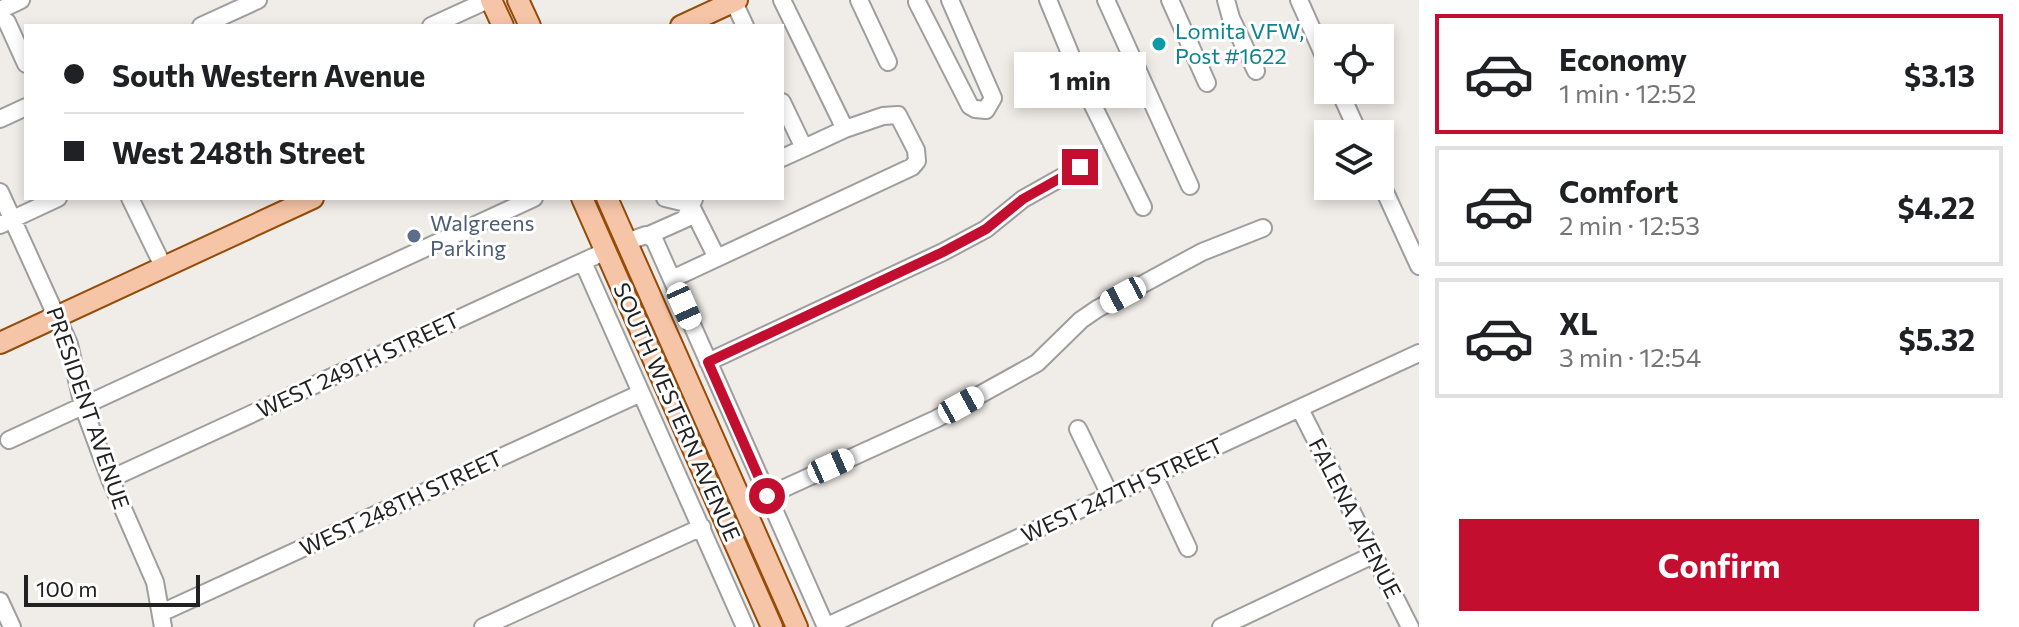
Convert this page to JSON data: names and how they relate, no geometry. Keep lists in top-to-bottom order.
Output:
{
  "streets": {
    "main road": ["SOUTH WESTERN AVENUE"],
    "street": [
      "WEST 249TH STREET",
      "PRESIDENT AVENUE",
      "WEST 247TH STREET",
      "WEST 248TH STREET",
      "FALENA AVENUE"
    ]
  },
  "crossings": [
    ["WEST 249TH STREET", "PRESIDENT AVENUE"],
    ["WEST 249TH STREET", "SOUTH WESTERN AVENUE"],
    ["PRESIDENT AVENUE", "WEST 248TH STREET"],
    ["SOUTH WESTERN AVENUE", "WEST 248TH STREET"],
    ["WEST 247TH STREET", "FALENA AVENUE"]
  ],
  "places": ["Lomita VFW, Post #1622", "Walgreens Parking"],
  "scale_bar": "100 m",
  "page": {
    "list": [
      {
        "name": "Economy",
        "note": "1 min · 12:52",
        "value": "$3.13"
      },
      {
        "name": "Comfort",
        "note": "2 min · 12:53",
        "value": "$4.22"
      },
      {
        "name": "XL",
        "note": "3 min · 12:54",
        "value": "$5.32"
      }
    ],
    "banner": ["South Western Avenue", "West 248th Street"],
    "bubble": "1 min",
    "buttons": "Confirm",
    "scale": "100 m"
  }
}
